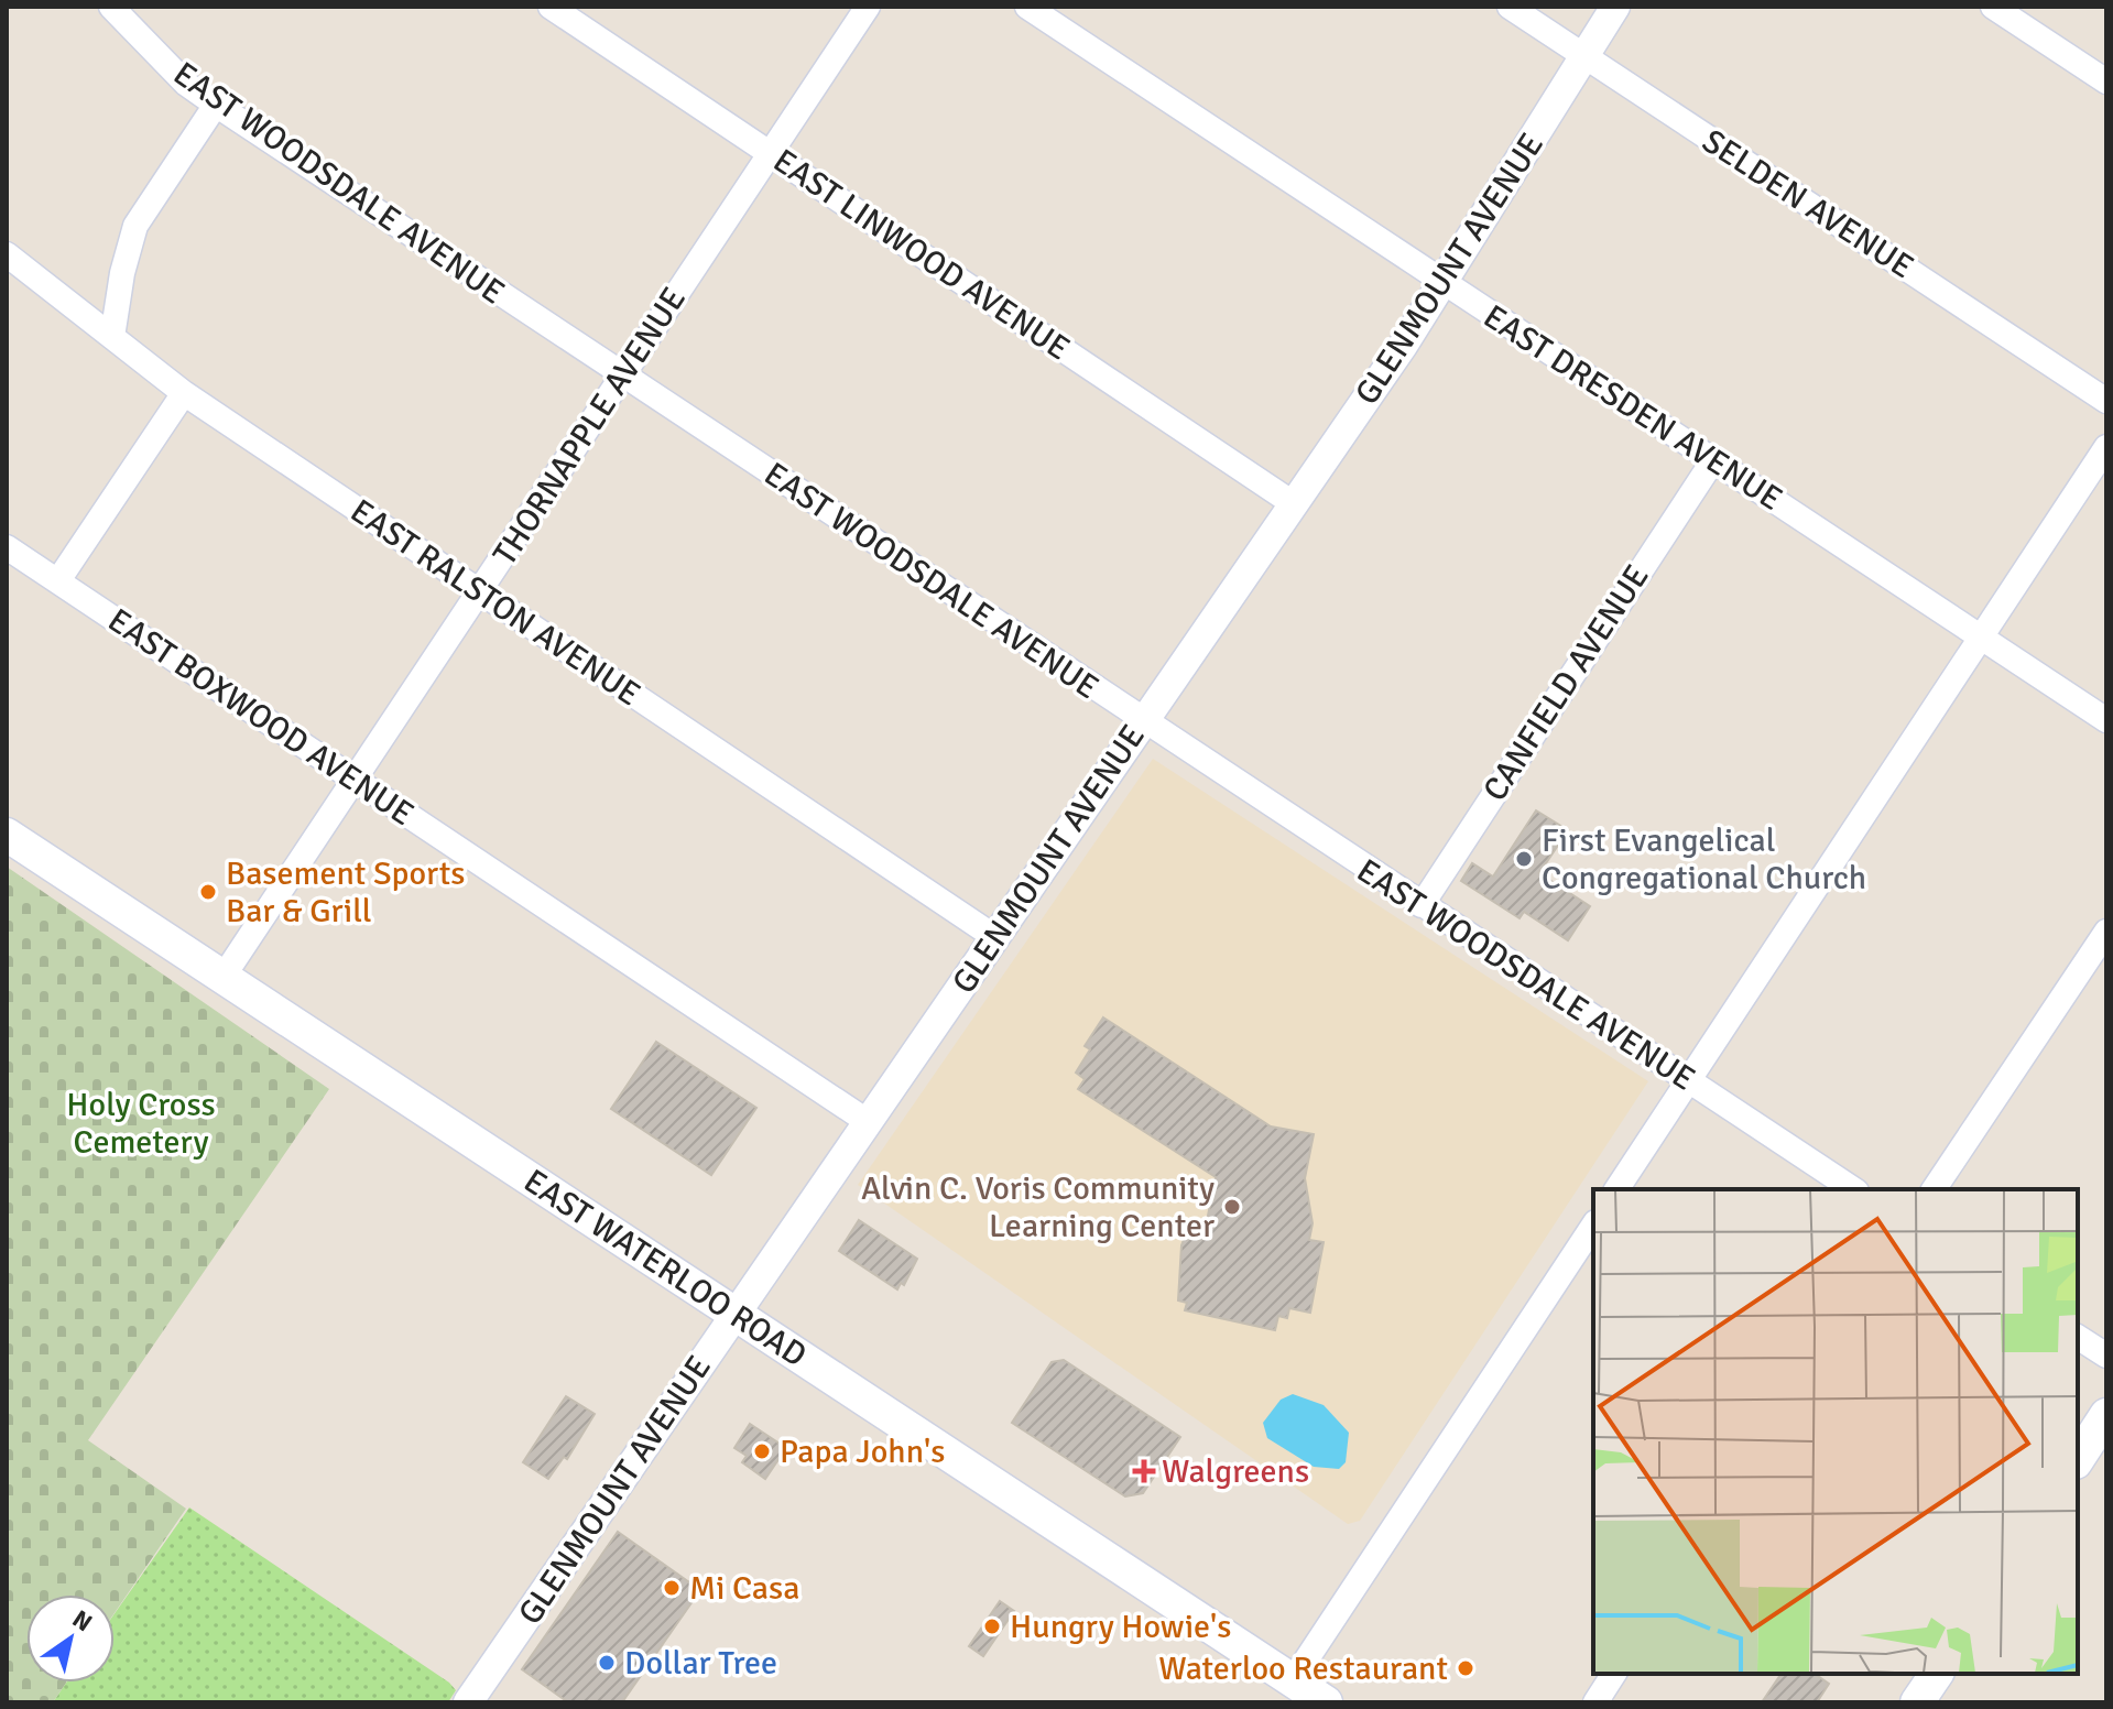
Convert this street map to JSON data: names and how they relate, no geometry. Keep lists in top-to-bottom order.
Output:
{
  "streets": {
    "main road": ["EAST WATERLOO ROAD"],
    "street": [
      "EAST WOODSDALE AVENUE",
      "SELDEN AVENUE",
      "EAST LINWOOD AVENUE",
      "GLENMOUNT AVENUE",
      "EAST DRESDEN AVENUE",
      "THORNAPPLE AVENUE",
      "EAST RALSTON AVENUE",
      "CANFIELD AVENUE",
      "EAST BOXWOOD AVENUE"
    ]
  },
  "crossings": [
    ["EAST WOODSDALE AVENUE", "GLENMOUNT AVENUE"],
    ["EAST WOODSDALE AVENUE", "THORNAPPLE AVENUE"],
    ["EAST WOODSDALE AVENUE", "CANFIELD AVENUE"],
    ["SELDEN AVENUE", "GLENMOUNT AVENUE"],
    ["EAST LINWOOD AVENUE", "GLENMOUNT AVENUE"],
    ["EAST LINWOOD AVENUE", "THORNAPPLE AVENUE"],
    ["GLENMOUNT AVENUE", "EAST DRESDEN AVENUE"],
    ["GLENMOUNT AVENUE", "EAST RALSTON AVENUE"],
    ["GLENMOUNT AVENUE", "EAST BOXWOOD AVENUE"],
    ["GLENMOUNT AVENUE", "EAST WATERLOO ROAD"],
    ["EAST DRESDEN AVENUE", "CANFIELD AVENUE"],
    ["THORNAPPLE AVENUE", "EAST RALSTON AVENUE"],
    ["THORNAPPLE AVENUE", "EAST BOXWOOD AVENUE"],
    ["THORNAPPLE AVENUE", "EAST WATERLOO ROAD"]
  ],
  "parks": ["Holy Cross Cemetery"],
  "places": {
    "other": [
      "First Evangelical Congregational Church",
      "Basement Sports Bar & Grill",
      "Alvin C. Voris Community Learning Center",
      "Papa John's",
      "Mi Casa",
      "Hungry Howie's",
      "Dollar Tree",
      "Waterloo Restaurant"
    ],
    "health": ["Walgreens"]
  },
  "north": "top right"
}
